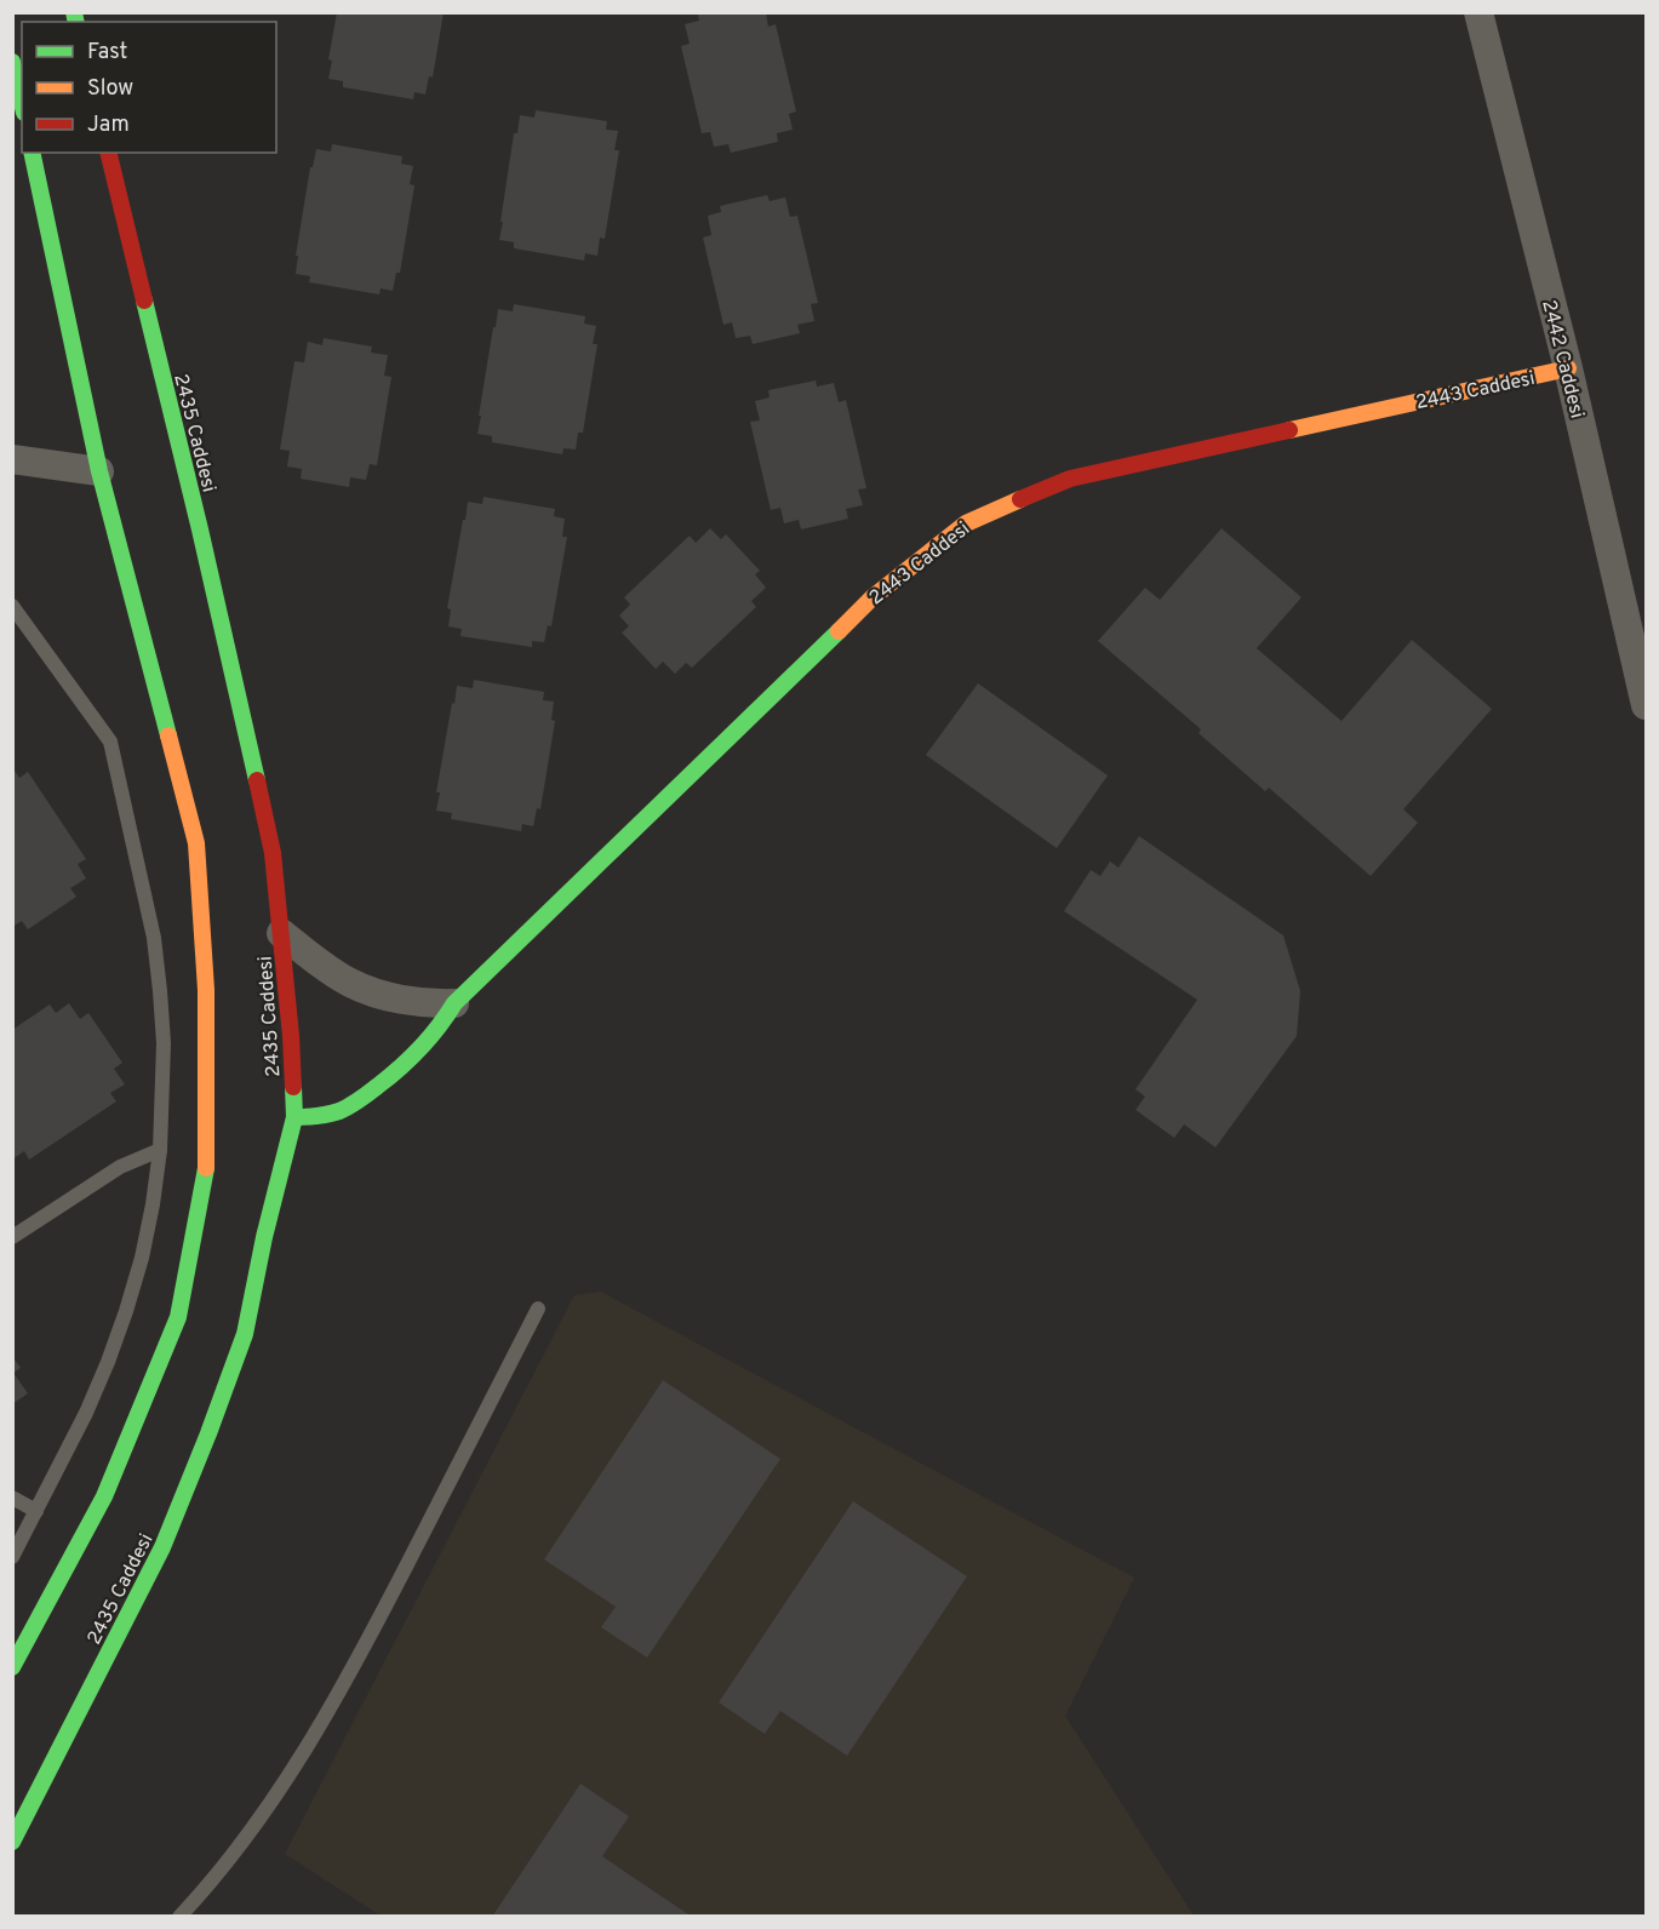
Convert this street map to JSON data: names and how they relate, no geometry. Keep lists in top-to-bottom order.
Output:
{
  "streets": {
    "street": ["2442 Caddesi", "2443 Caddesi", "2435 Caddesi"]
  },
  "crossings": [
    ["2442 Caddesi", "2443 Caddesi"],
    ["2443 Caddesi", "2435 Caddesi"]
  ],
  "legend": ["Fast", "Slow", "Jam"]
}
